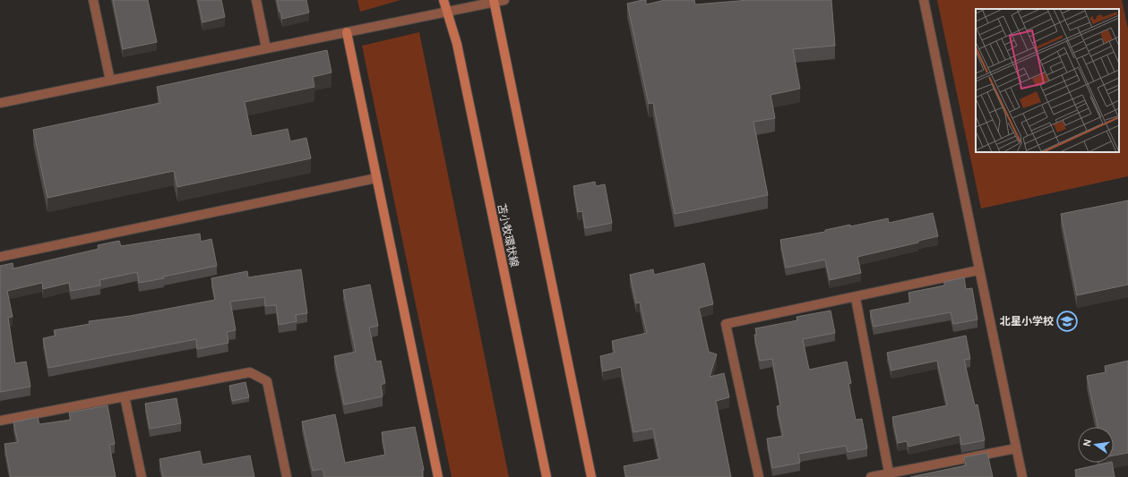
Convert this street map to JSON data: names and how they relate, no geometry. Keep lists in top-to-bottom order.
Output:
{
  "streets": {
    "main road": ["苫小牧環状線"]
  },
  "places": {
    "school or university": ["北星小学校"]
  },
  "north": "left"
}
